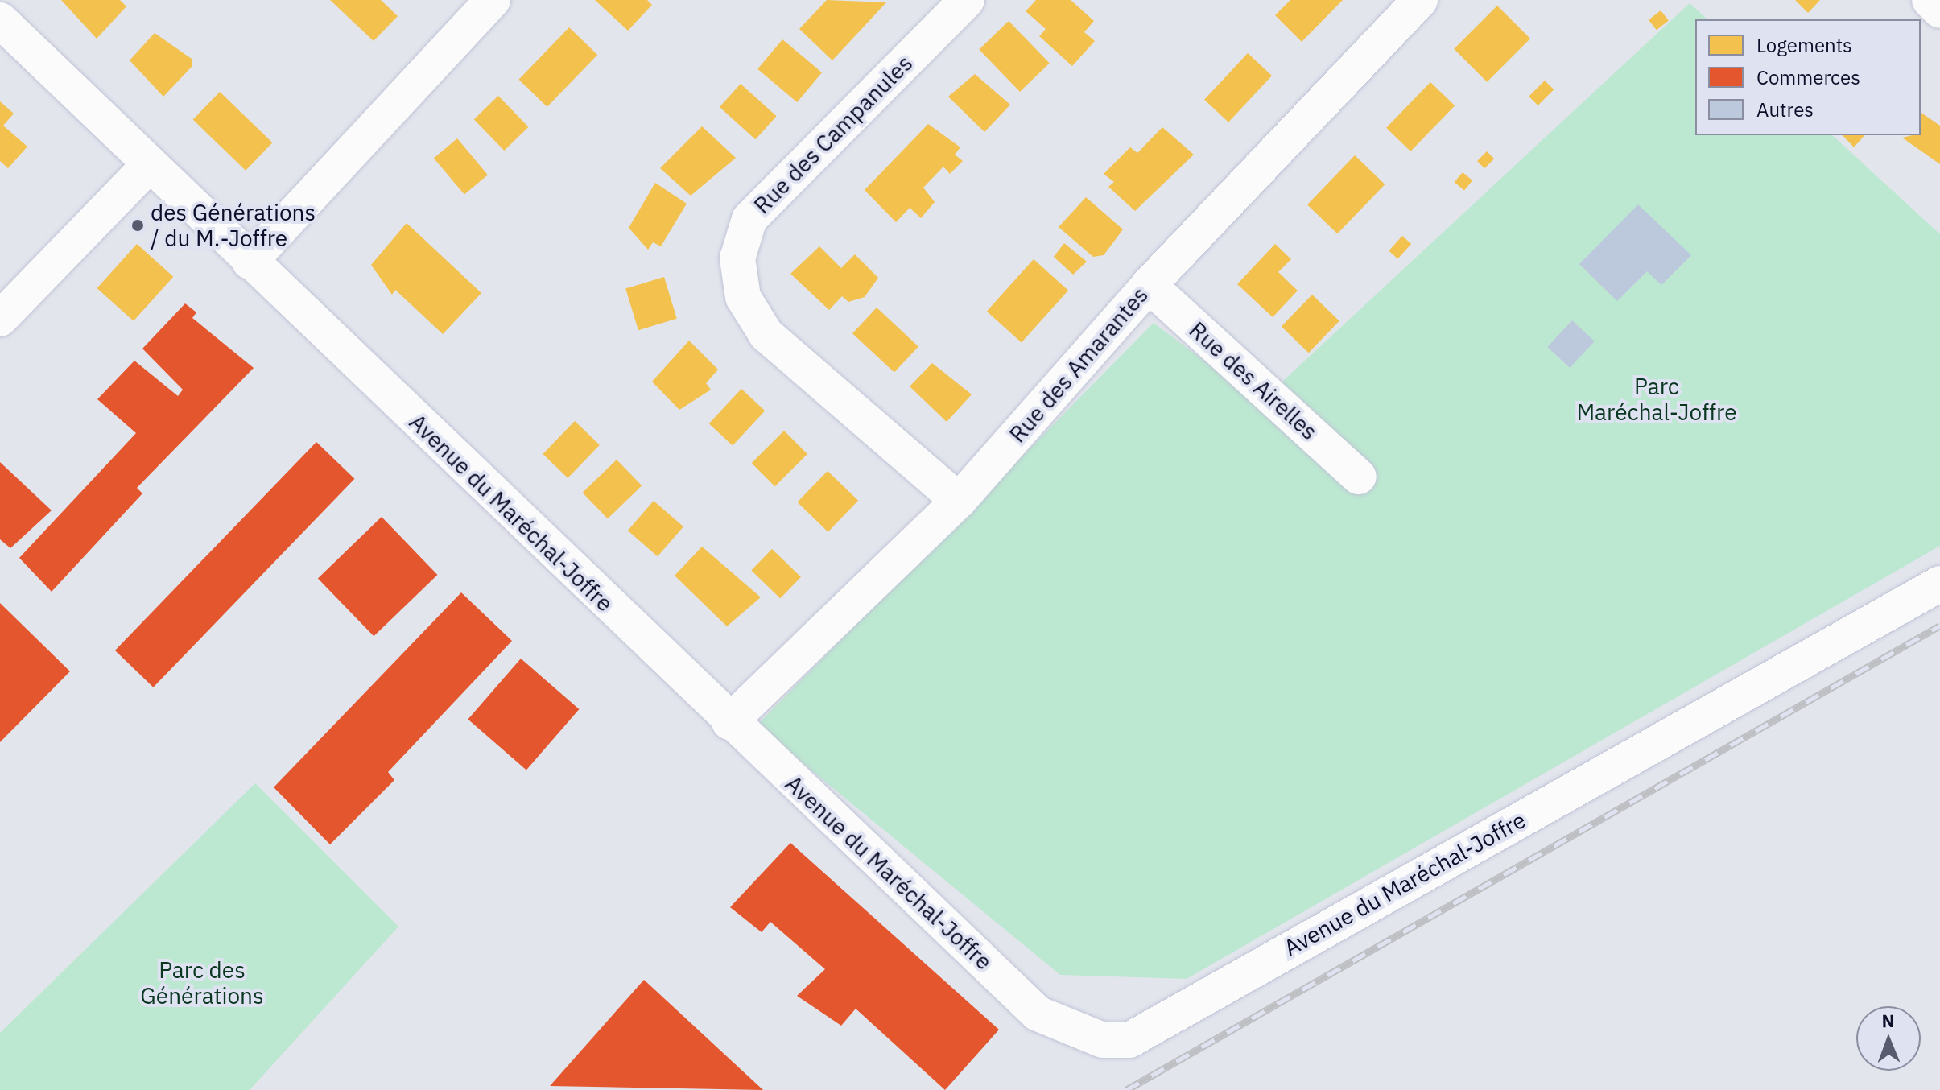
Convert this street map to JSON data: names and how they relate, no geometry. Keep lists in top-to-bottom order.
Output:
{
  "streets": {
    "street": [
      "Rue des Campanules",
      "Rue des Amarantes",
      "Rue des Airelles",
      "Avenue du Maréchal-Joffre"
    ]
  },
  "crossings": [
    ["Rue des Campanules", "Rue des Amarantes"],
    ["Rue des Amarantes", "Rue des Airelles"],
    ["Rue des Amarantes", "Avenue du Maréchal-Joffre"]
  ],
  "parks": ["Parc Maréchal-Joffre", "Parc des Générations"],
  "places": ["des Générations / du M.-Joffre"],
  "legend": ["Logements", "Commerces", "Autres"],
  "north": "top"
}
